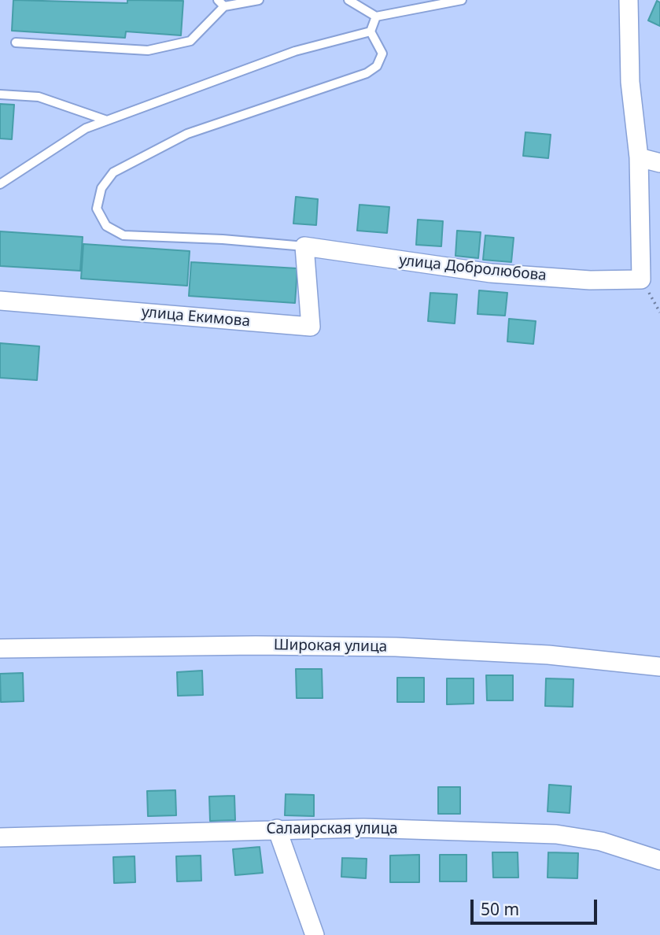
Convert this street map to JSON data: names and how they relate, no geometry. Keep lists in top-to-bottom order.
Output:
{
  "streets": {
    "street": [
      "улица Добролюбова",
      "улица Екимова",
      "Широкая улица",
      "Салаирская улица"
    ]
  },
  "crossings": [
    ["улица Добролюбова", "улица Екимова"]
  ],
  "scale_bar": "50 m"
}
